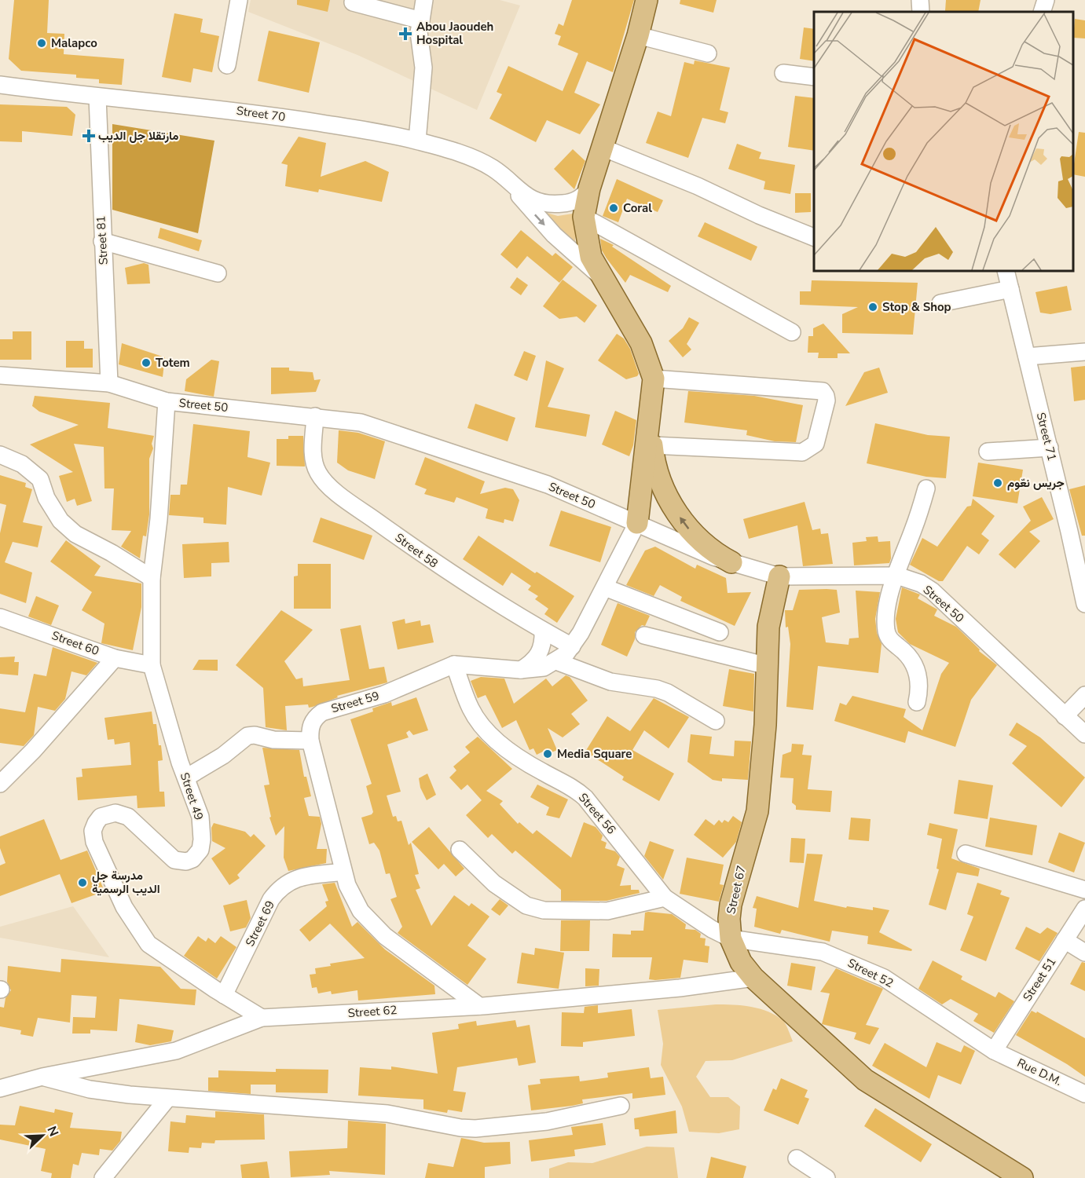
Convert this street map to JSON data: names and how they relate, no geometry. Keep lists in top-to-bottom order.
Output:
{
  "streets": {
    "main road": ["Street 67"],
    "street": [
      "Street 70",
      "Street 81",
      "Street 50",
      "Street 71",
      "Street 58",
      "Street 60",
      "Street 59",
      "Street 49",
      "Street 56",
      "Street 69",
      "Street 52",
      "Street 51",
      "Street 62",
      "Rue D.M."
    ]
  },
  "crossings": [
    ["Street 70", "Street 81"],
    ["Street 81", "Street 50"],
    ["Street 50", "Street 58"],
    ["Street 50", "Street 59"],
    ["Street 50", "Street 49"],
    ["Street 50", "Street 67"],
    ["Street 58", "Street 59"],
    ["Street 60", "Street 49"],
    ["Street 59", "Street 56"],
    ["Street 59", "Street 69"],
    ["Street 59", "Street 62"],
    ["Street 49", "Street 69"],
    ["Street 49", "Street 62"],
    ["Street 56", "Street 67"],
    ["Street 56", "Street 52"],
    ["Street 67", "Street 52"],
    ["Street 67", "Street 62"],
    ["Street 52", "Street 51"],
    ["Street 52", "Rue D.M."],
    ["Street 51", "Rue D.M."]
  ],
  "places": {
    "health": ["Abou Jaoudeh Hospital", "مارتقلا جل الديب"],
    "other": [
      "Malapco",
      "Coral",
      "Stop & Shop",
      "Totem",
      "جريس نعّوم",
      "Media Square",
      "مدرسة جل الديب الرسمية"
    ]
  },
  "north": "top right"
}
